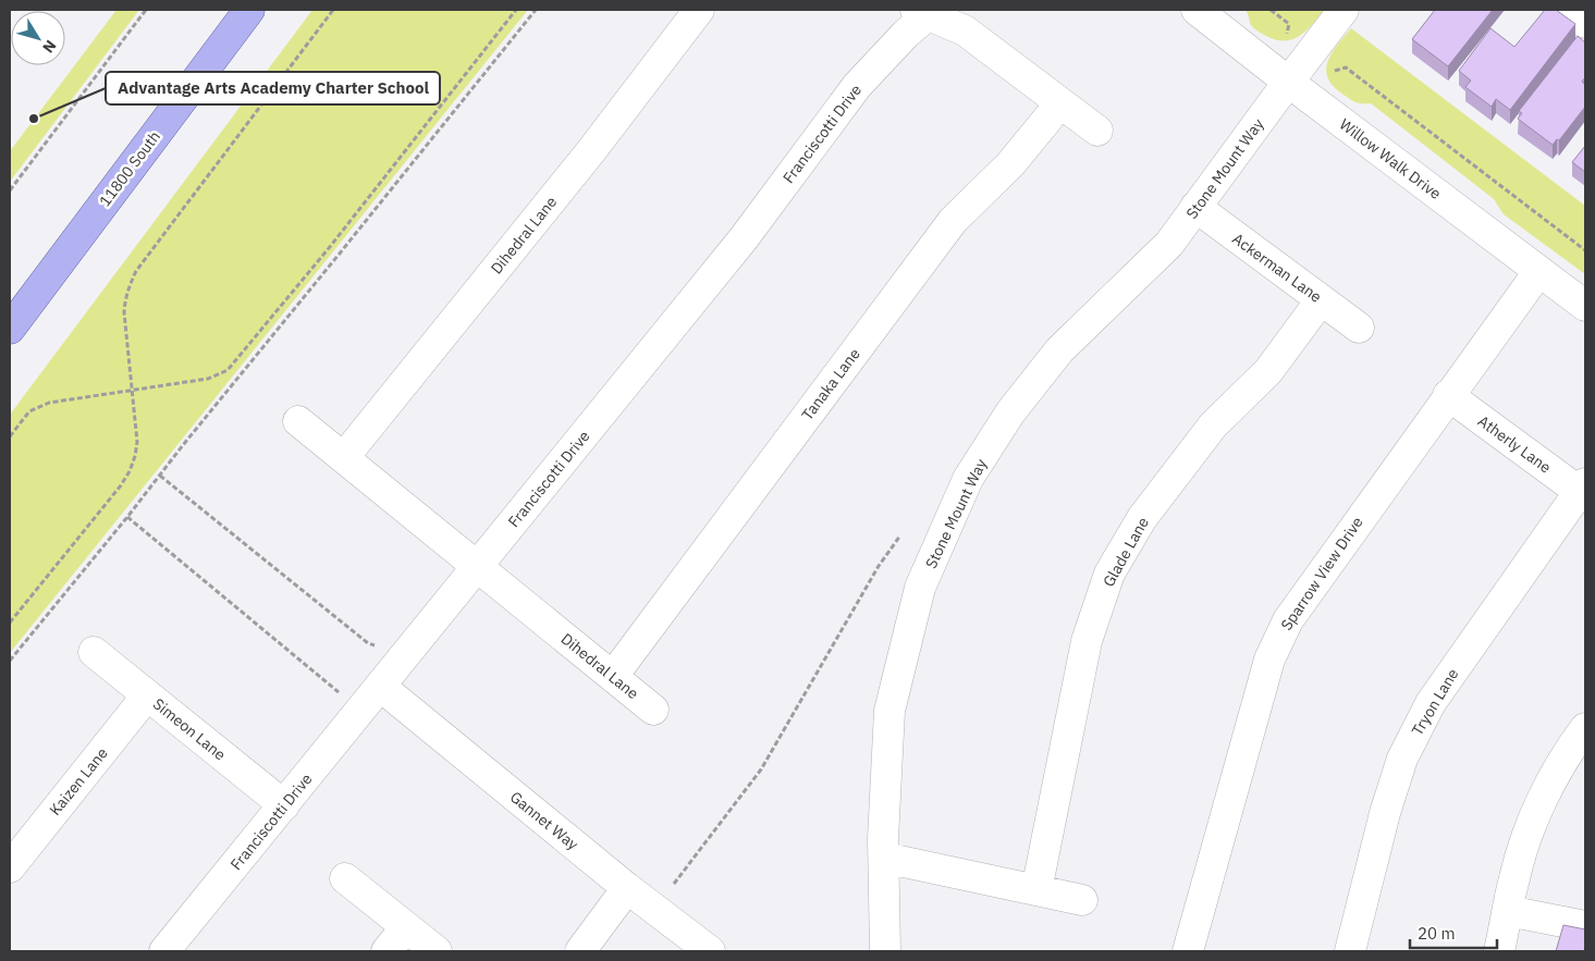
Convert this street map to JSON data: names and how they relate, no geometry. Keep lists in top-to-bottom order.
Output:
{
  "streets": {
    "main road": ["11800 South"],
    "street": [
      "Franciscotti Drive",
      "Willow Walk Drive",
      "Stone Mount Way",
      "Dihedral Lane",
      "Ackerman Lane",
      "Tanaka Lane",
      "Atherly Lane",
      "Glade Lane",
      "Sparrow View Drive",
      "Tryon Lane",
      "Simeon Lane",
      "Kaizen Lane",
      "Gannet Way"
    ]
  },
  "crossings": [
    ["Franciscotti Drive", "Dihedral Lane"],
    ["Franciscotti Drive", "Simeon Lane"],
    ["Franciscotti Drive", "Gannet Way"],
    ["Willow Walk Drive", "Stone Mount Way"],
    ["Willow Walk Drive", "Sparrow View Drive"],
    ["Stone Mount Way", "Ackerman Lane"],
    ["Dihedral Lane", "Tanaka Lane"],
    ["Ackerman Lane", "Glade Lane"],
    ["Atherly Lane", "Sparrow View Drive"],
    ["Atherly Lane", "Tryon Lane"],
    ["Simeon Lane", "Kaizen Lane"]
  ],
  "places": ["Advantage Arts Academy Charter School"],
  "scale_bar": "20 m",
  "north": "bottom right"
}
